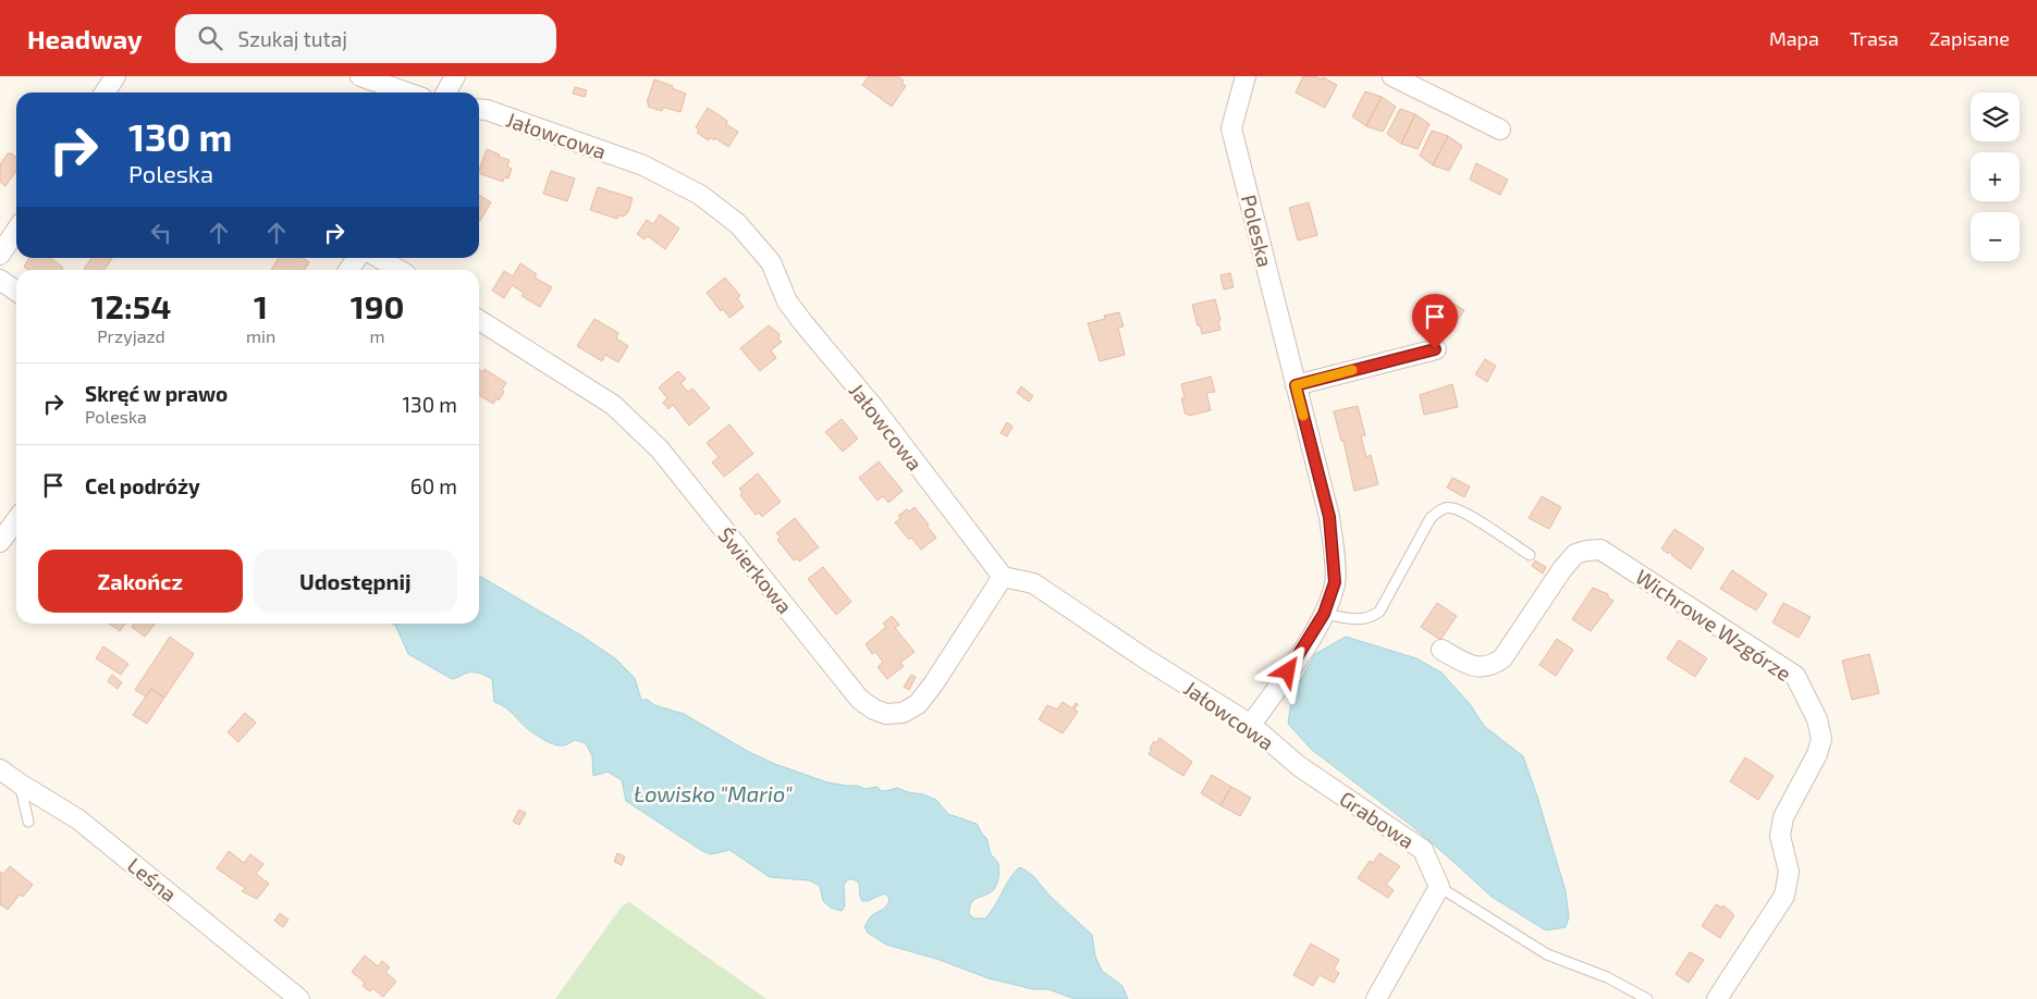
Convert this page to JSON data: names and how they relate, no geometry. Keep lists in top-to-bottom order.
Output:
{
  "streets": {
    "street": [
      "Jałowcowa",
      "Poleska",
      "Świerkowa",
      "Wichrowe Wzgórze",
      "Grabowa",
      "Leśna"
    ]
  },
  "crossings": [
    ["Jałowcowa", "Poleska"],
    ["Jałowcowa", "Świerkowa"],
    ["Jałowcowa", "Grabowa"]
  ],
  "water": ["Łowisko \"Mario\""],
  "page": {
    "header": "Headway",
    "search": "Szukaj tutaj",
    "nav": ["Mapa", "Trasa", "Zapisane"],
    "map_buttons": ["+", "−"],
    "turn": ["130 m", "Poleska"],
    "eta": [
      "12:54",
      "Przyjazd",
      "1",
      "min",
      "190",
      "m"
    ],
    "list": [
      {
        "name": "Skręć w prawo",
        "note": "Poleska",
        "value": "130 m"
      },
      {
        "name": "Cel podróży",
        "value": "60 m"
      }
    ],
    "buttons": ["Zakończ", "Udostępnij"]
  }
}
